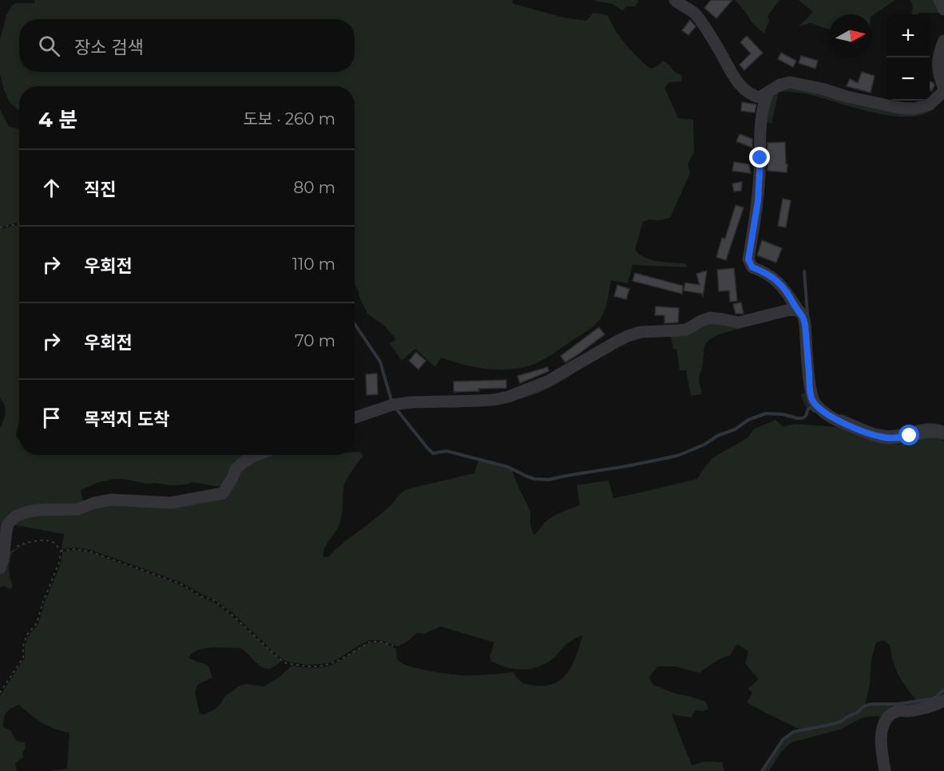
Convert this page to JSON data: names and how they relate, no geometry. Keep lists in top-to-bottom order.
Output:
{
  "north": "right",
  "page": {
    "map_buttons": ["+", "−"],
    "search": "장소 검색",
    "heading": ["4 분", "도보 · 260 m"],
    "list": [
      ["직진", "80 m"],
      ["우회전", "110 m"],
      ["우회전", "70 m"],
      "목적지 도착"
    ]
  }
}
